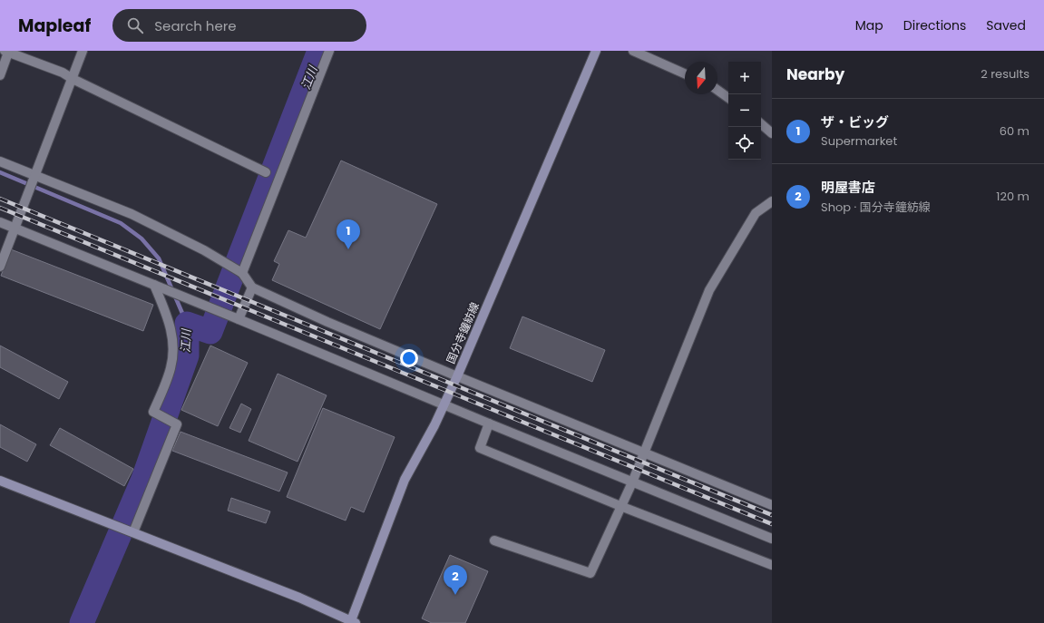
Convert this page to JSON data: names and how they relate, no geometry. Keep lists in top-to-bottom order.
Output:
{
  "streets": {
    "street": ["国分寺鐘紡線"]
  },
  "water": ["江川"],
  "north": "bottom",
  "page": {
    "header": "Mapleaf",
    "search": "Search here",
    "nav": ["Map", "Directions", "Saved"],
    "heading": ["Nearby", "2 results"],
    "map_buttons": ["+", "−"],
    "list": [
      {
        "mark": "1",
        "name": "ザ・ビッグ",
        "note": "Supermarket",
        "value": "60 m"
      },
      {
        "mark": "2",
        "name": "明屋書店",
        "note": "Shop · 国分寺鐘紡線",
        "value": "120 m"
      }
    ],
    "pins": ["1", "2"]
  }
}
